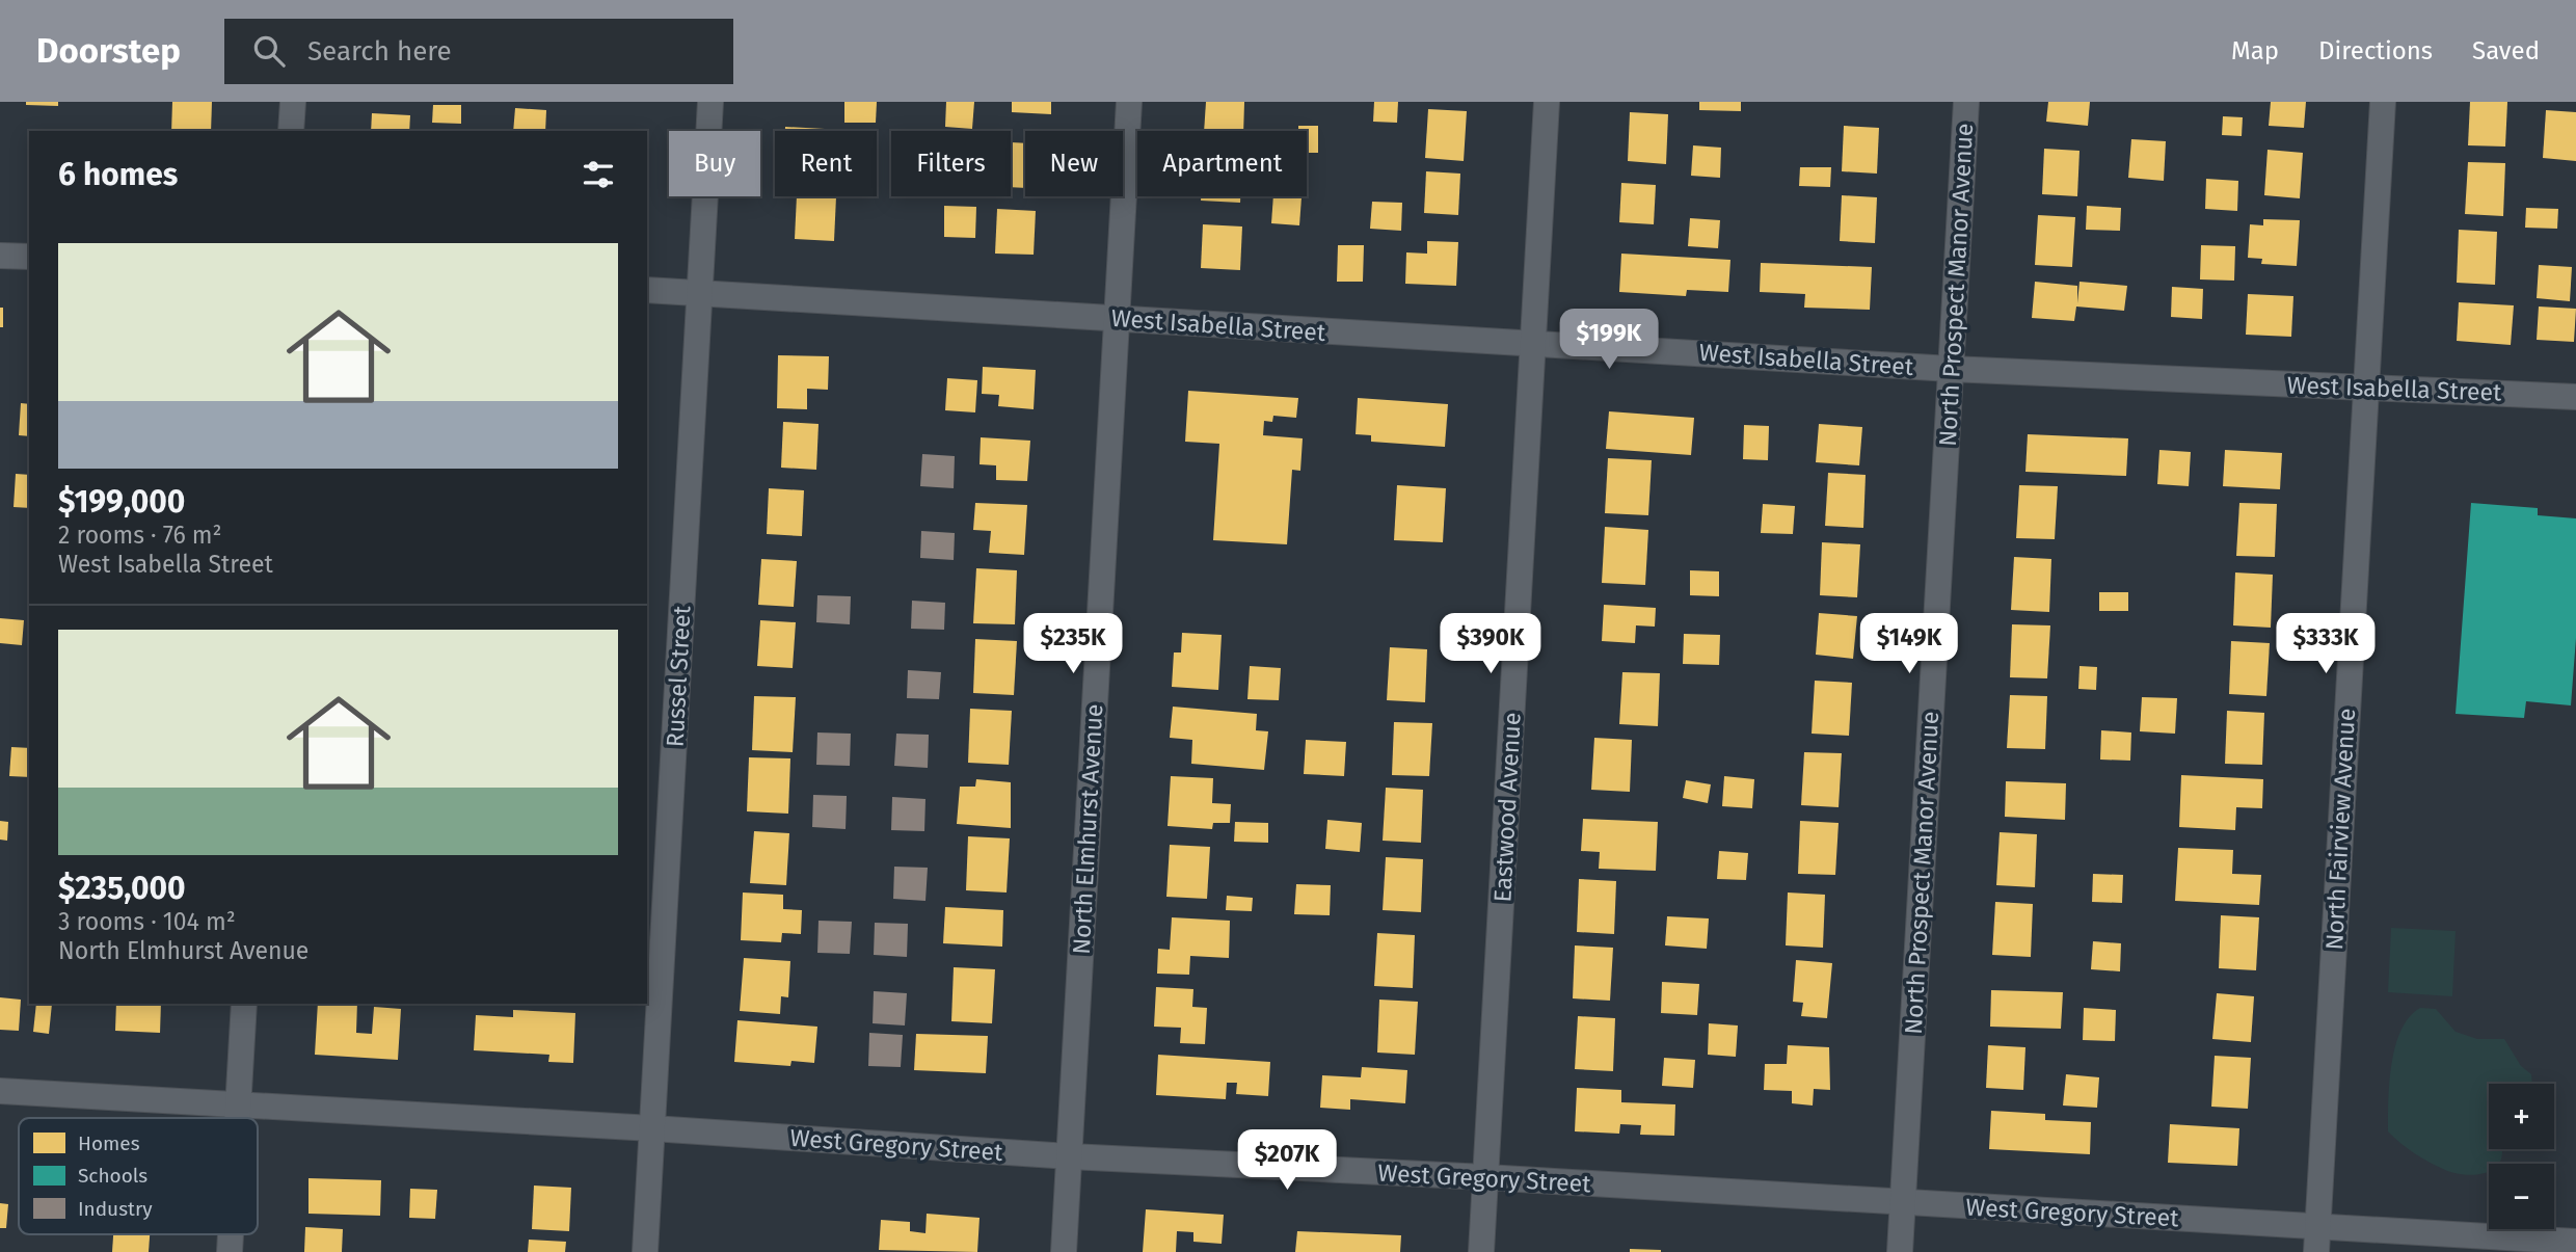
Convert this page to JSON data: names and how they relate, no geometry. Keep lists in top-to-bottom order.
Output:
{
  "streets": {
    "street": [
      "North Prospect Manor Avenue",
      "West Isabella Street",
      "Russel Street",
      "Eastwood Avenue",
      "North Elmhurst Avenue",
      "North Fairview Avenue",
      "West Gregory Street"
    ]
  },
  "crossings": [
    ["North Prospect Manor Avenue", "West Isabella Street"],
    ["North Prospect Manor Avenue", "West Gregory Street"],
    ["West Isabella Street", "Russel Street"],
    ["West Isabella Street", "Eastwood Avenue"],
    ["West Isabella Street", "North Elmhurst Avenue"],
    ["West Isabella Street", "North Fairview Avenue"],
    ["Russel Street", "West Gregory Street"],
    ["Eastwood Avenue", "West Gregory Street"],
    ["North Elmhurst Avenue", "West Gregory Street"],
    ["North Fairview Avenue", "West Gregory Street"]
  ],
  "legend": ["Homes", "Schools", "Industry"],
  "page": {
    "header": "Doorstep",
    "search": "Search here",
    "nav": ["Map", "Directions", "Saved"],
    "chip": [
      "Buy",
      "Rent",
      "Filters",
      "New",
      "Apartment"
    ],
    "heading": "6 homes",
    "list": [
      {
        "name": "$199,000",
        "note": "2 rooms · 76 m² · West Isabella Street"
      },
      {
        "name": "$235,000",
        "note": "3 rooms · 104 m² · North Elmhurst Avenue"
      }
    ],
    "price": [
      "$199K",
      "$235K",
      "$390K",
      "$149K",
      "$333K",
      "$207K"
    ],
    "map_buttons": ["+", "−"]
  }
}
